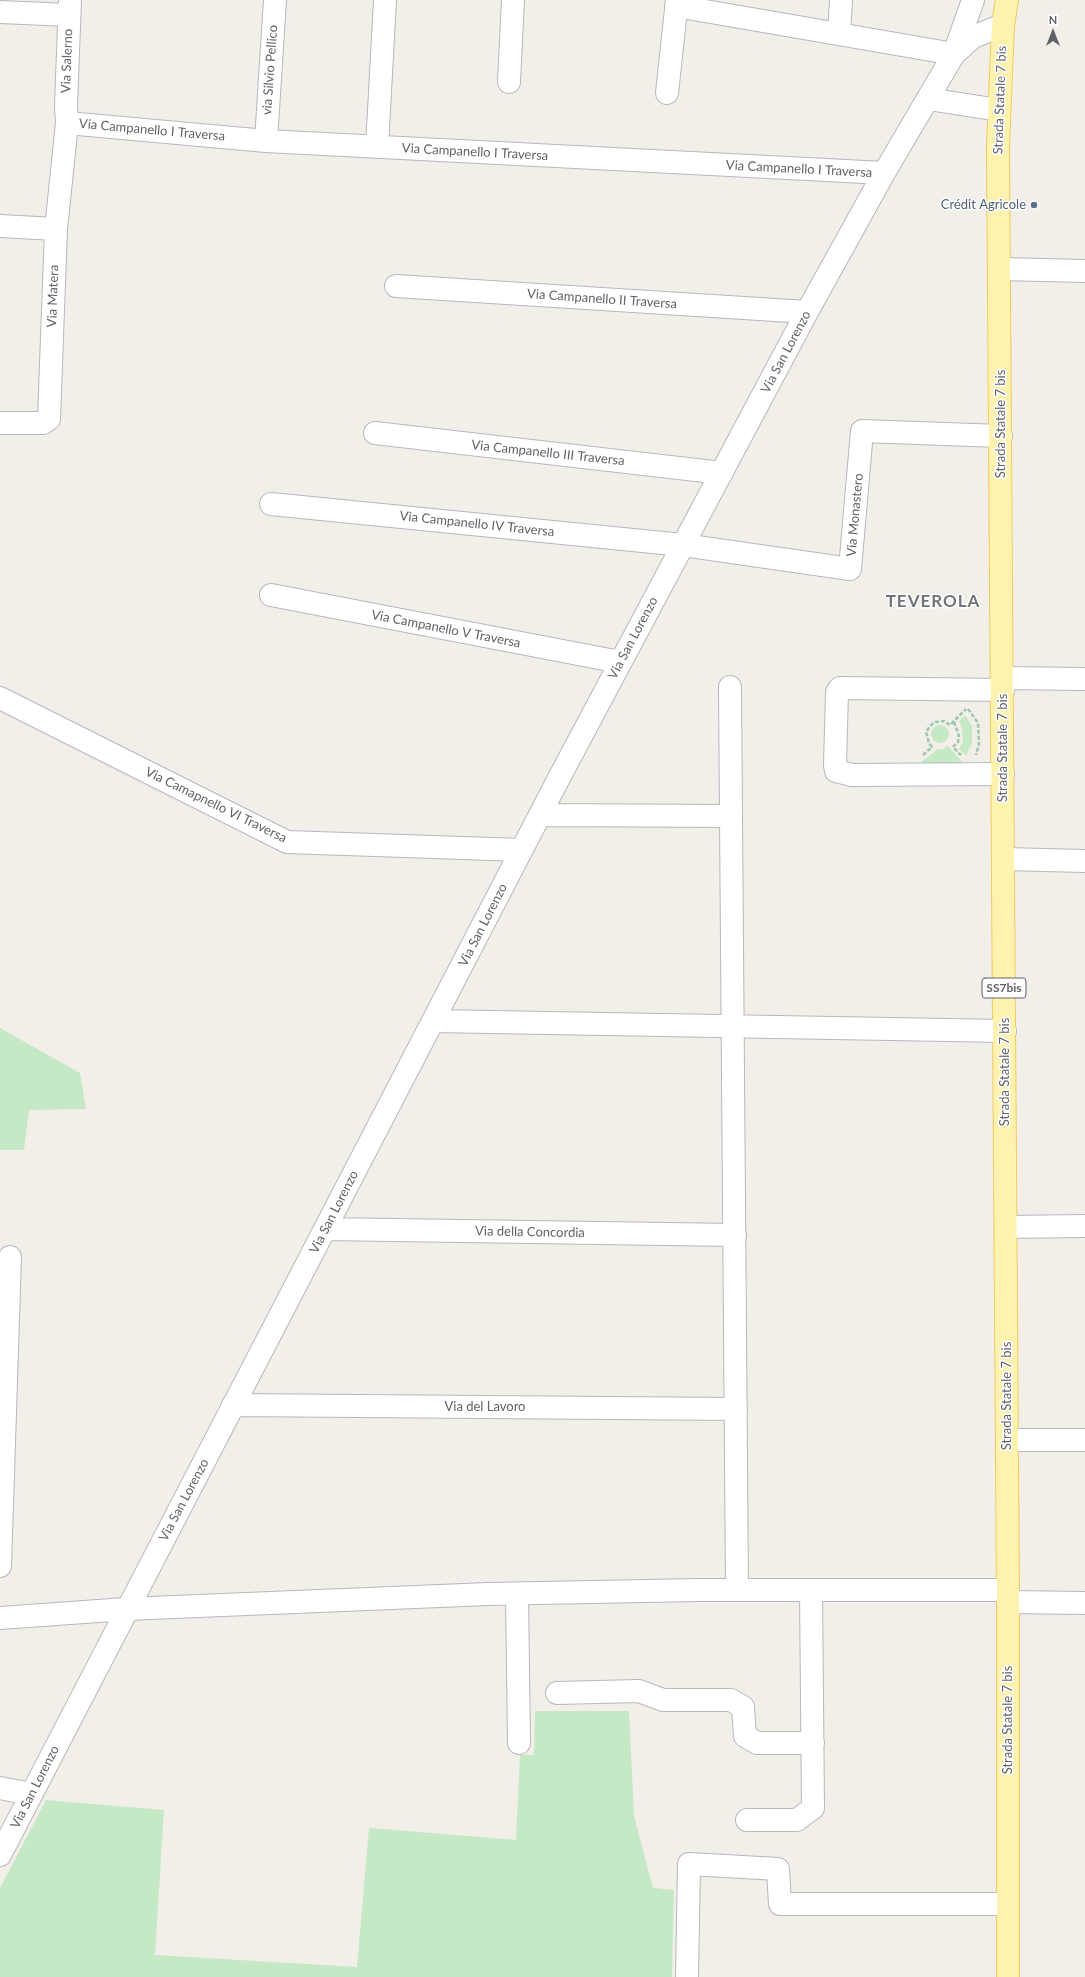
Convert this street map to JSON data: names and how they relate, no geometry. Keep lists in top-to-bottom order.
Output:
{
  "streets": {
    "main road": ["Strada Statale 7 bis", "SS7bis"],
    "street": [
      "Via Salerno",
      "via Silvio Pellico",
      "Via Campanello I Traversa",
      "Via Matera",
      "Via Campanello II Traversa",
      "Via San Lorenzo",
      "Via Campanello III Traversa",
      "Via Monastero",
      "Via Campanello IV Traversa",
      "Via Campanello V Traversa",
      "Via Camapnello VI Traversa",
      "Via della Concordia",
      "Via del Lavoro"
    ]
  },
  "crossings": [
    ["Via Salerno", "Via Campanello I Traversa"],
    ["Via Salerno", "Via Matera"],
    ["via Silvio Pellico", "Via Campanello I Traversa"],
    ["Strada Statale 7 bis", "Via San Lorenzo"],
    ["Strada Statale 7 bis", "Via Monastero"],
    ["Via Campanello I Traversa", "Via Matera"],
    ["Via Campanello I Traversa", "Via San Lorenzo"],
    ["Via Campanello II Traversa", "Via San Lorenzo"],
    ["Via San Lorenzo", "Via Campanello III Traversa"],
    ["Via San Lorenzo", "Via Monastero"],
    ["Via San Lorenzo", "Via Campanello IV Traversa"],
    ["Via San Lorenzo", "Via Campanello V Traversa"],
    ["Via San Lorenzo", "Via Camapnello VI Traversa"],
    ["Via San Lorenzo", "Via della Concordia"],
    ["Via San Lorenzo", "Via del Lavoro"],
    ["Via Monastero", "Via Campanello IV Traversa"]
  ],
  "districts": ["TEVEROLA"],
  "places": ["Crédit Agricole"],
  "north": "top"
}
